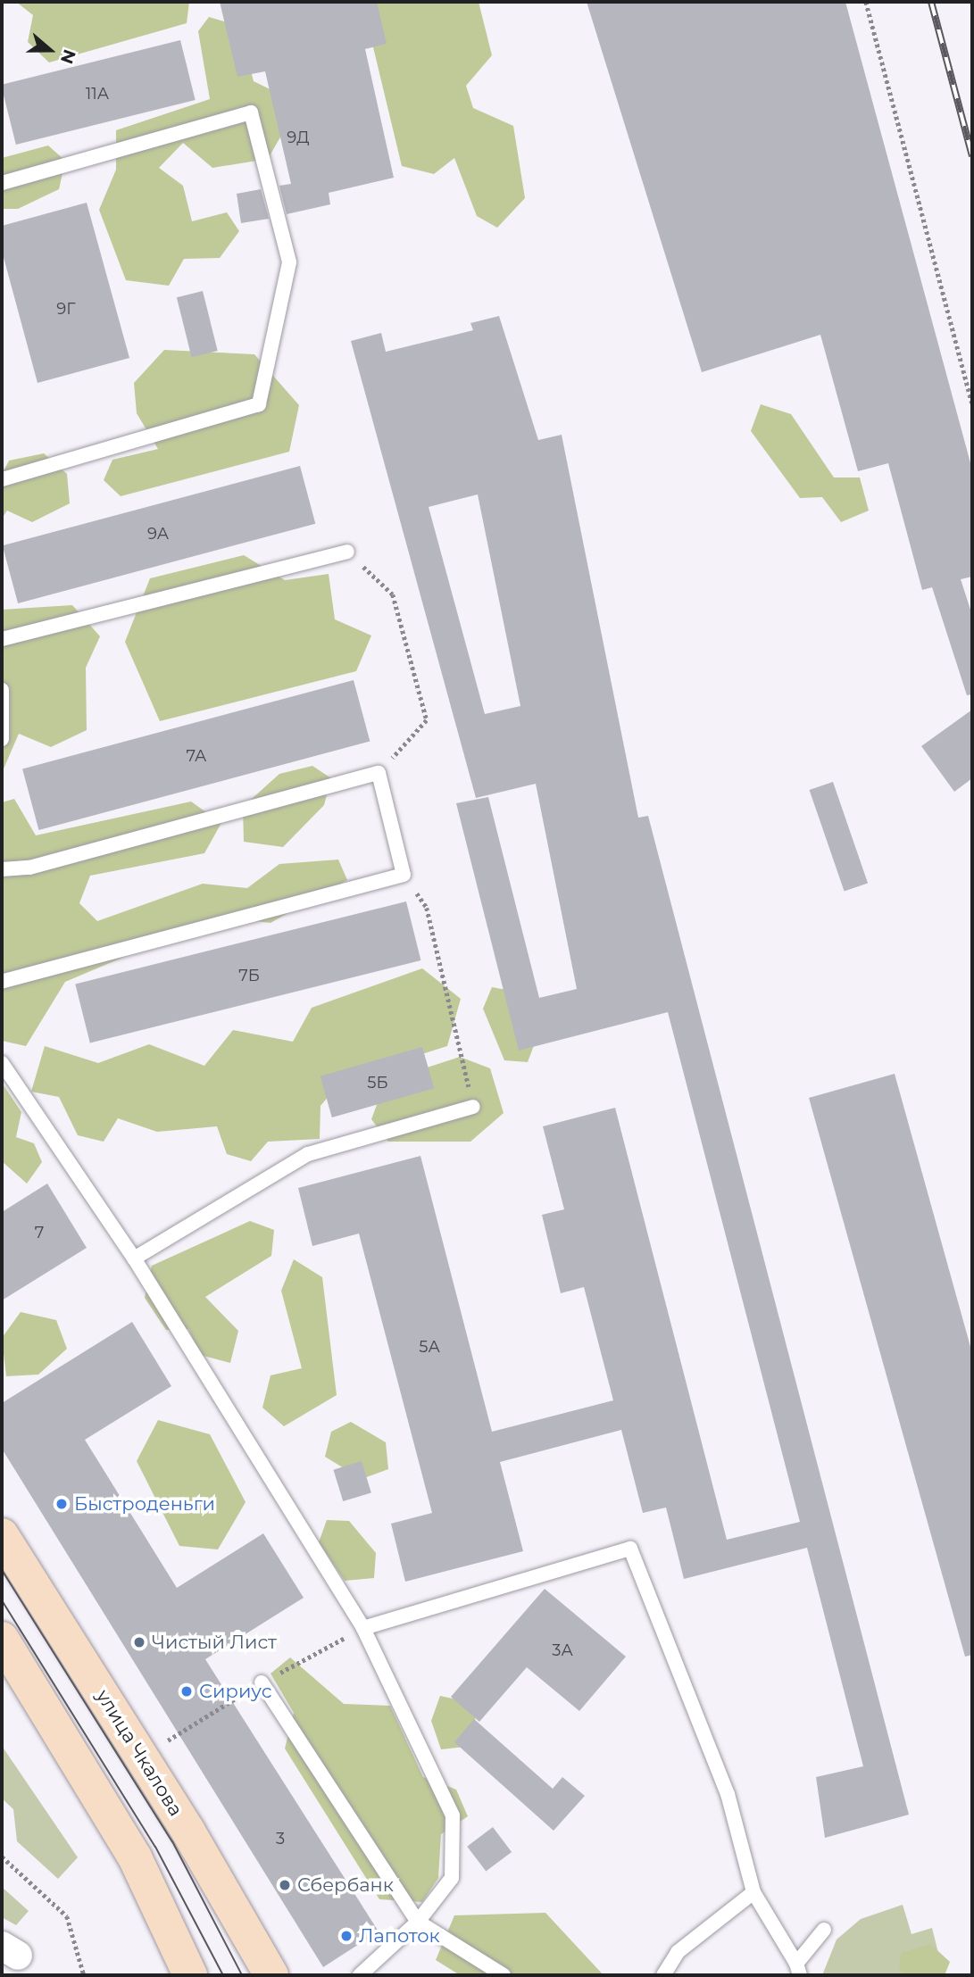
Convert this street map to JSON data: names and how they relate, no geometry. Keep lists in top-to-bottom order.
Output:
{
  "streets": {
    "main road": ["улица Чкалова"]
  },
  "places": [
    "Быстроденьги",
    "Чистый Лист",
    "Сириус",
    "Сбербанк",
    "Лапоток"
  ],
  "house_numbers": [
    "11А",
    "9Д",
    "9Г",
    "9А",
    "7А",
    "7Б",
    "5Б",
    "7",
    "5А",
    "3А",
    "3"
  ],
  "north": "right"
}
